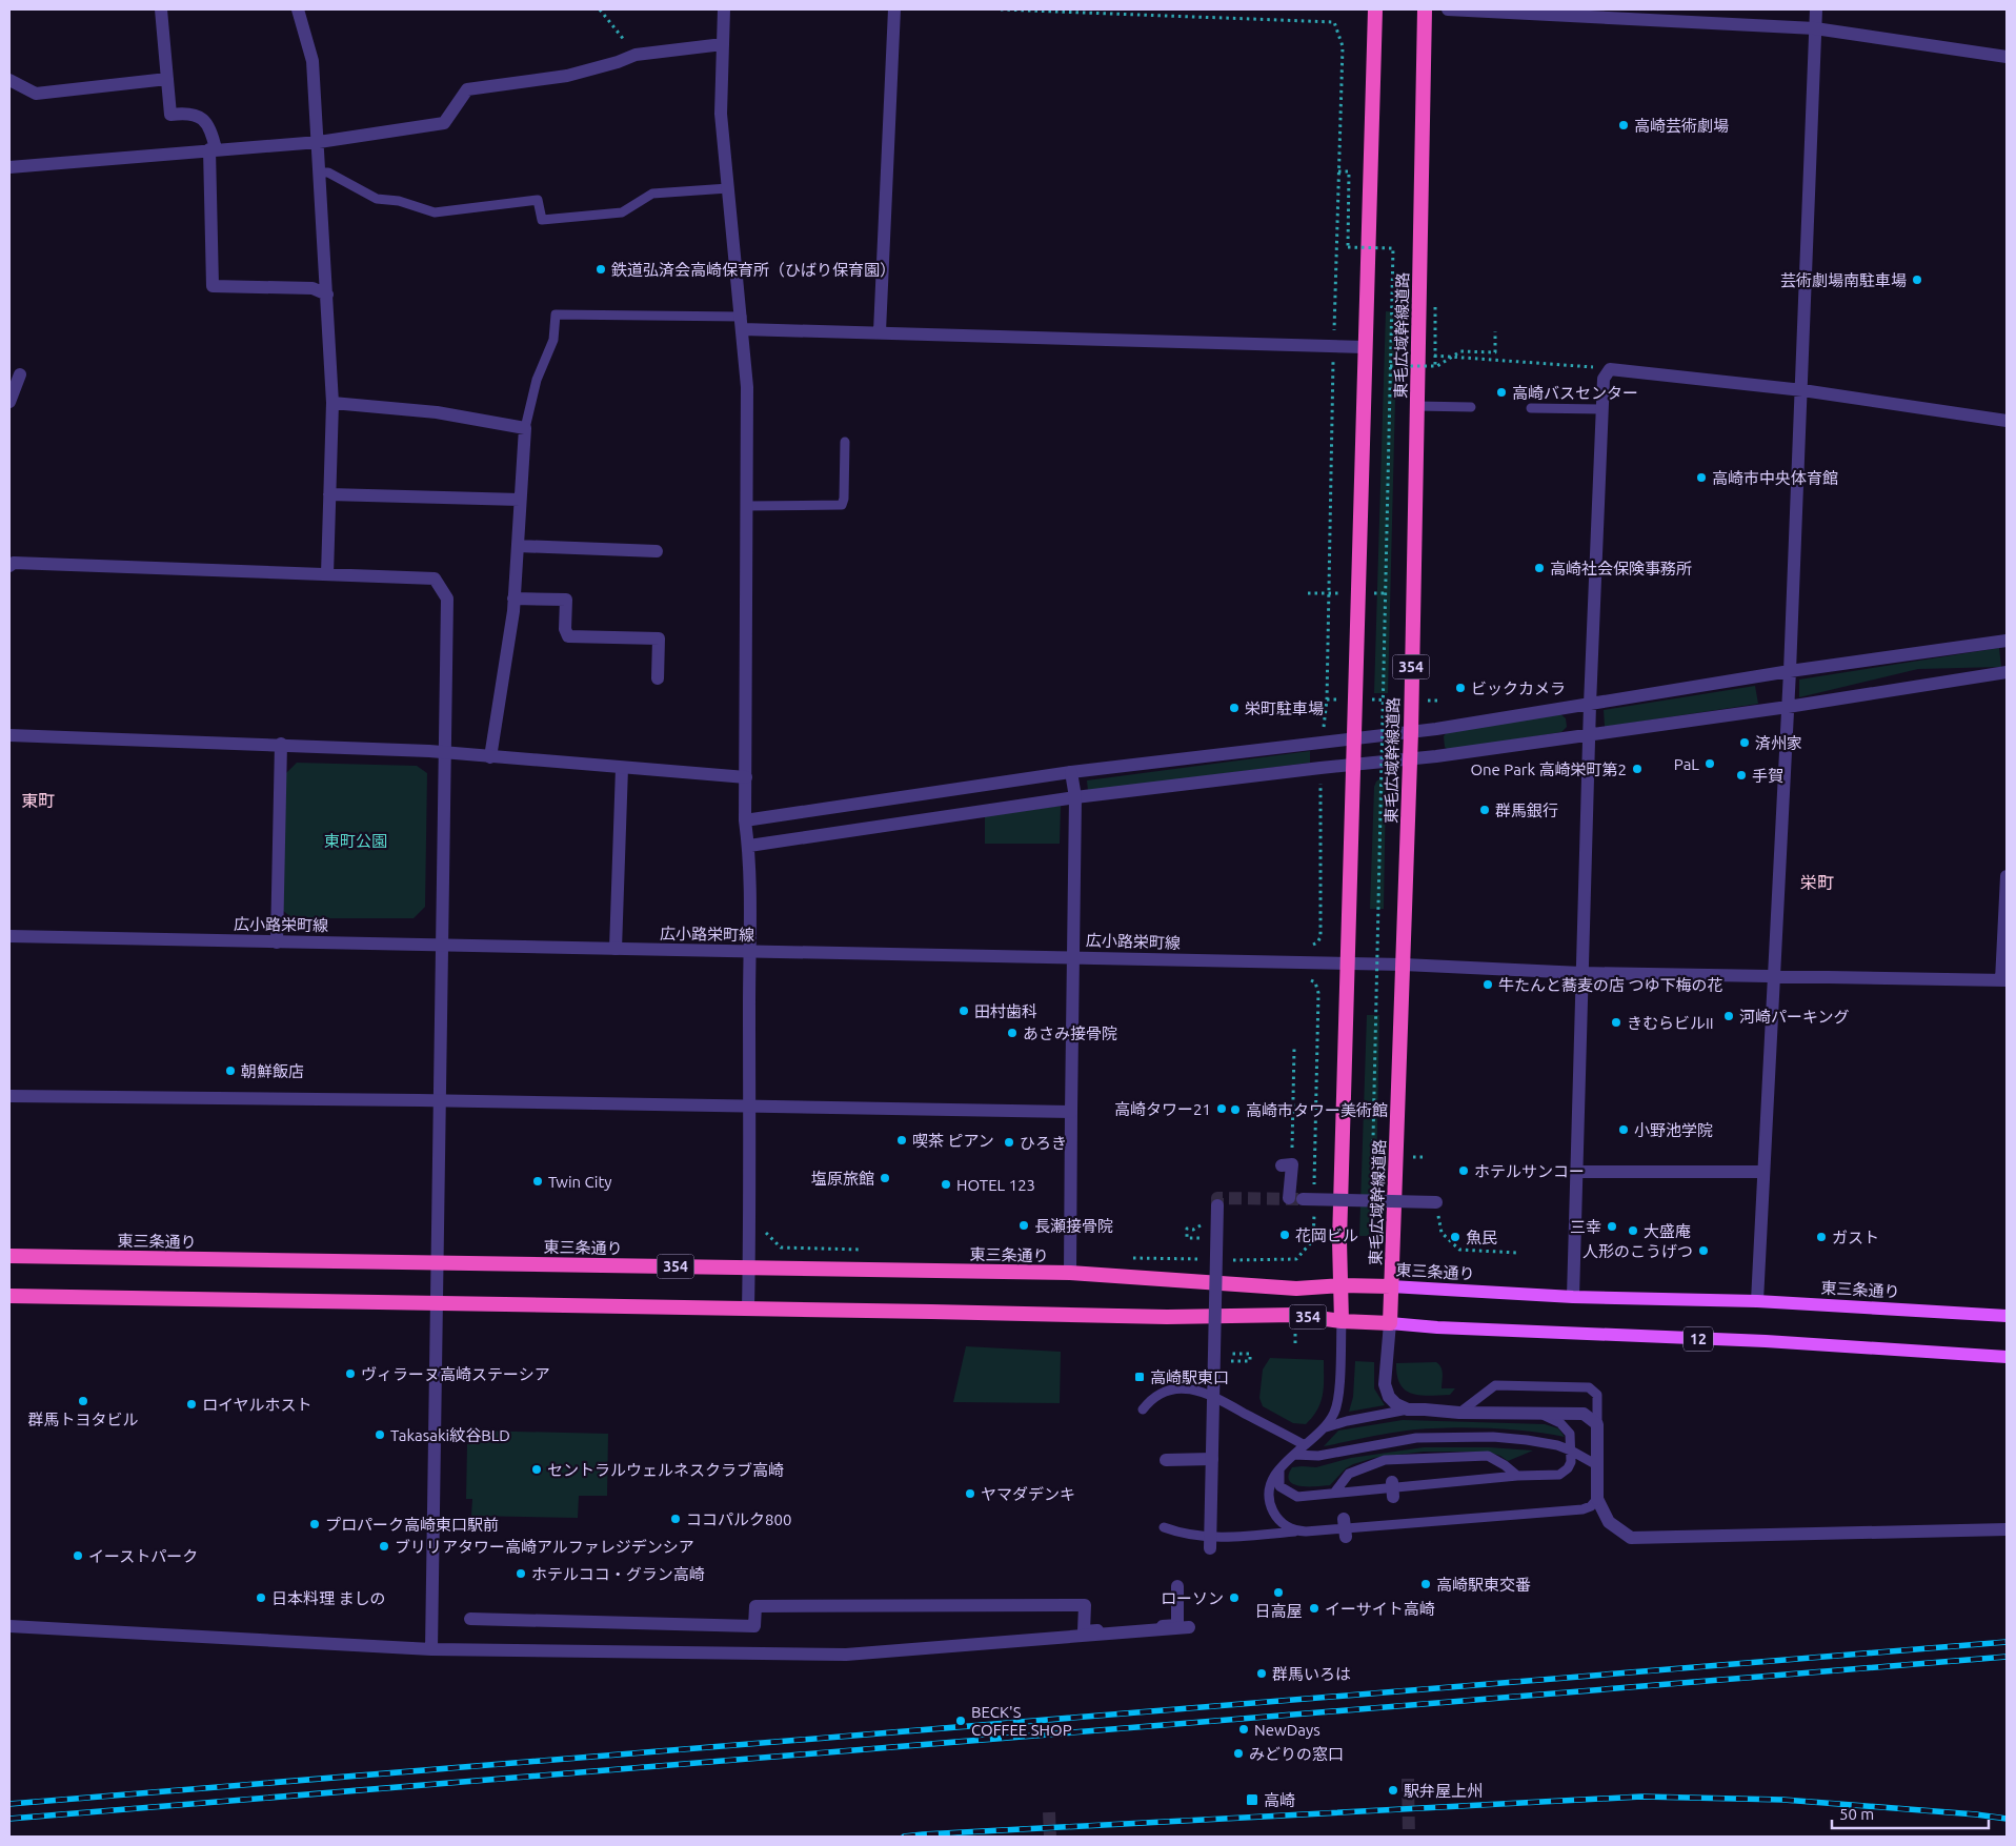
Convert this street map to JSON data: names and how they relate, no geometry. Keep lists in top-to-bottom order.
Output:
{
  "streets": {
    "highway": ["東毛広域幹線道路", "354", "東三条通り"],
    "main road": ["12"],
    "street": ["広小路栄町線"]
  },
  "crossings": [
    ["東毛広域幹線道路", "354"],
    ["東毛広域幹線道路", "広小路栄町線"],
    ["東毛広域幹線道路", "東三条通り"],
    ["東毛広域幹線道路", "12"],
    ["354", "広小路栄町線"],
    ["354", "東三条通り"],
    ["354", "12"]
  ],
  "districts": ["東町", "栄町"],
  "parks": ["東町公園"],
  "places": {
    "other": [
      "高崎芸術劇場",
      "鉄道弘済会高崎保育所（ひばり保育園）",
      "芸術劇場南駐車場",
      "高崎バスセンター",
      "高崎市中央体育館",
      "高崎社会保険事務所",
      "ビックカメラ",
      "栄町駐車場",
      "済州家",
      "PaL",
      "One Park 高崎栄町第2",
      "手賀",
      "群馬銀行",
      "牛たんと蕎麦の店 つゆ下梅の花",
      "田村歯科",
      "河崎パーキング",
      "きむらビルII",
      "あさみ接骨院",
      "朝鮮飯店",
      "高崎タワー21",
      "高崎市タワー美術館",
      "小野池学院",
      "喫茶 ピアン",
      "ひろき",
      "ホテルサンコー",
      "塩原旅館",
      "Twin City",
      "HOTEL 123",
      "長瀬接骨院",
      "三幸",
      "大盛庵",
      "花岡ビル",
      "魚民",
      "ガスト",
      "人形のこうげつ",
      "ヴィラーヌ高崎ステーシア",
      "群馬トヨタビル",
      "ロイヤルホスト",
      "Takasaki紋谷BLD",
      "セントラルウェルネスクラブ高崎",
      "ヤマダデンキ",
      "ココパルク800",
      "プロパーク高崎東口駅前",
      "ブリリアタワー高崎アルファレジデンシア",
      "イーストパーク",
      "ホテルココ・グラン高崎",
      "高崎駅東交番",
      "日高屋",
      "日本料理 ましの",
      "ローソン",
      "イーサイト高崎",
      "群馬いろは",
      "BECK'S COFFEE SHOP",
      "NewDays",
      "みどりの窓口",
      "駅弁屋上州"
    ],
    "transit": ["高崎駅東口", "高崎"]
  },
  "scale_bar": "50 m"
}
